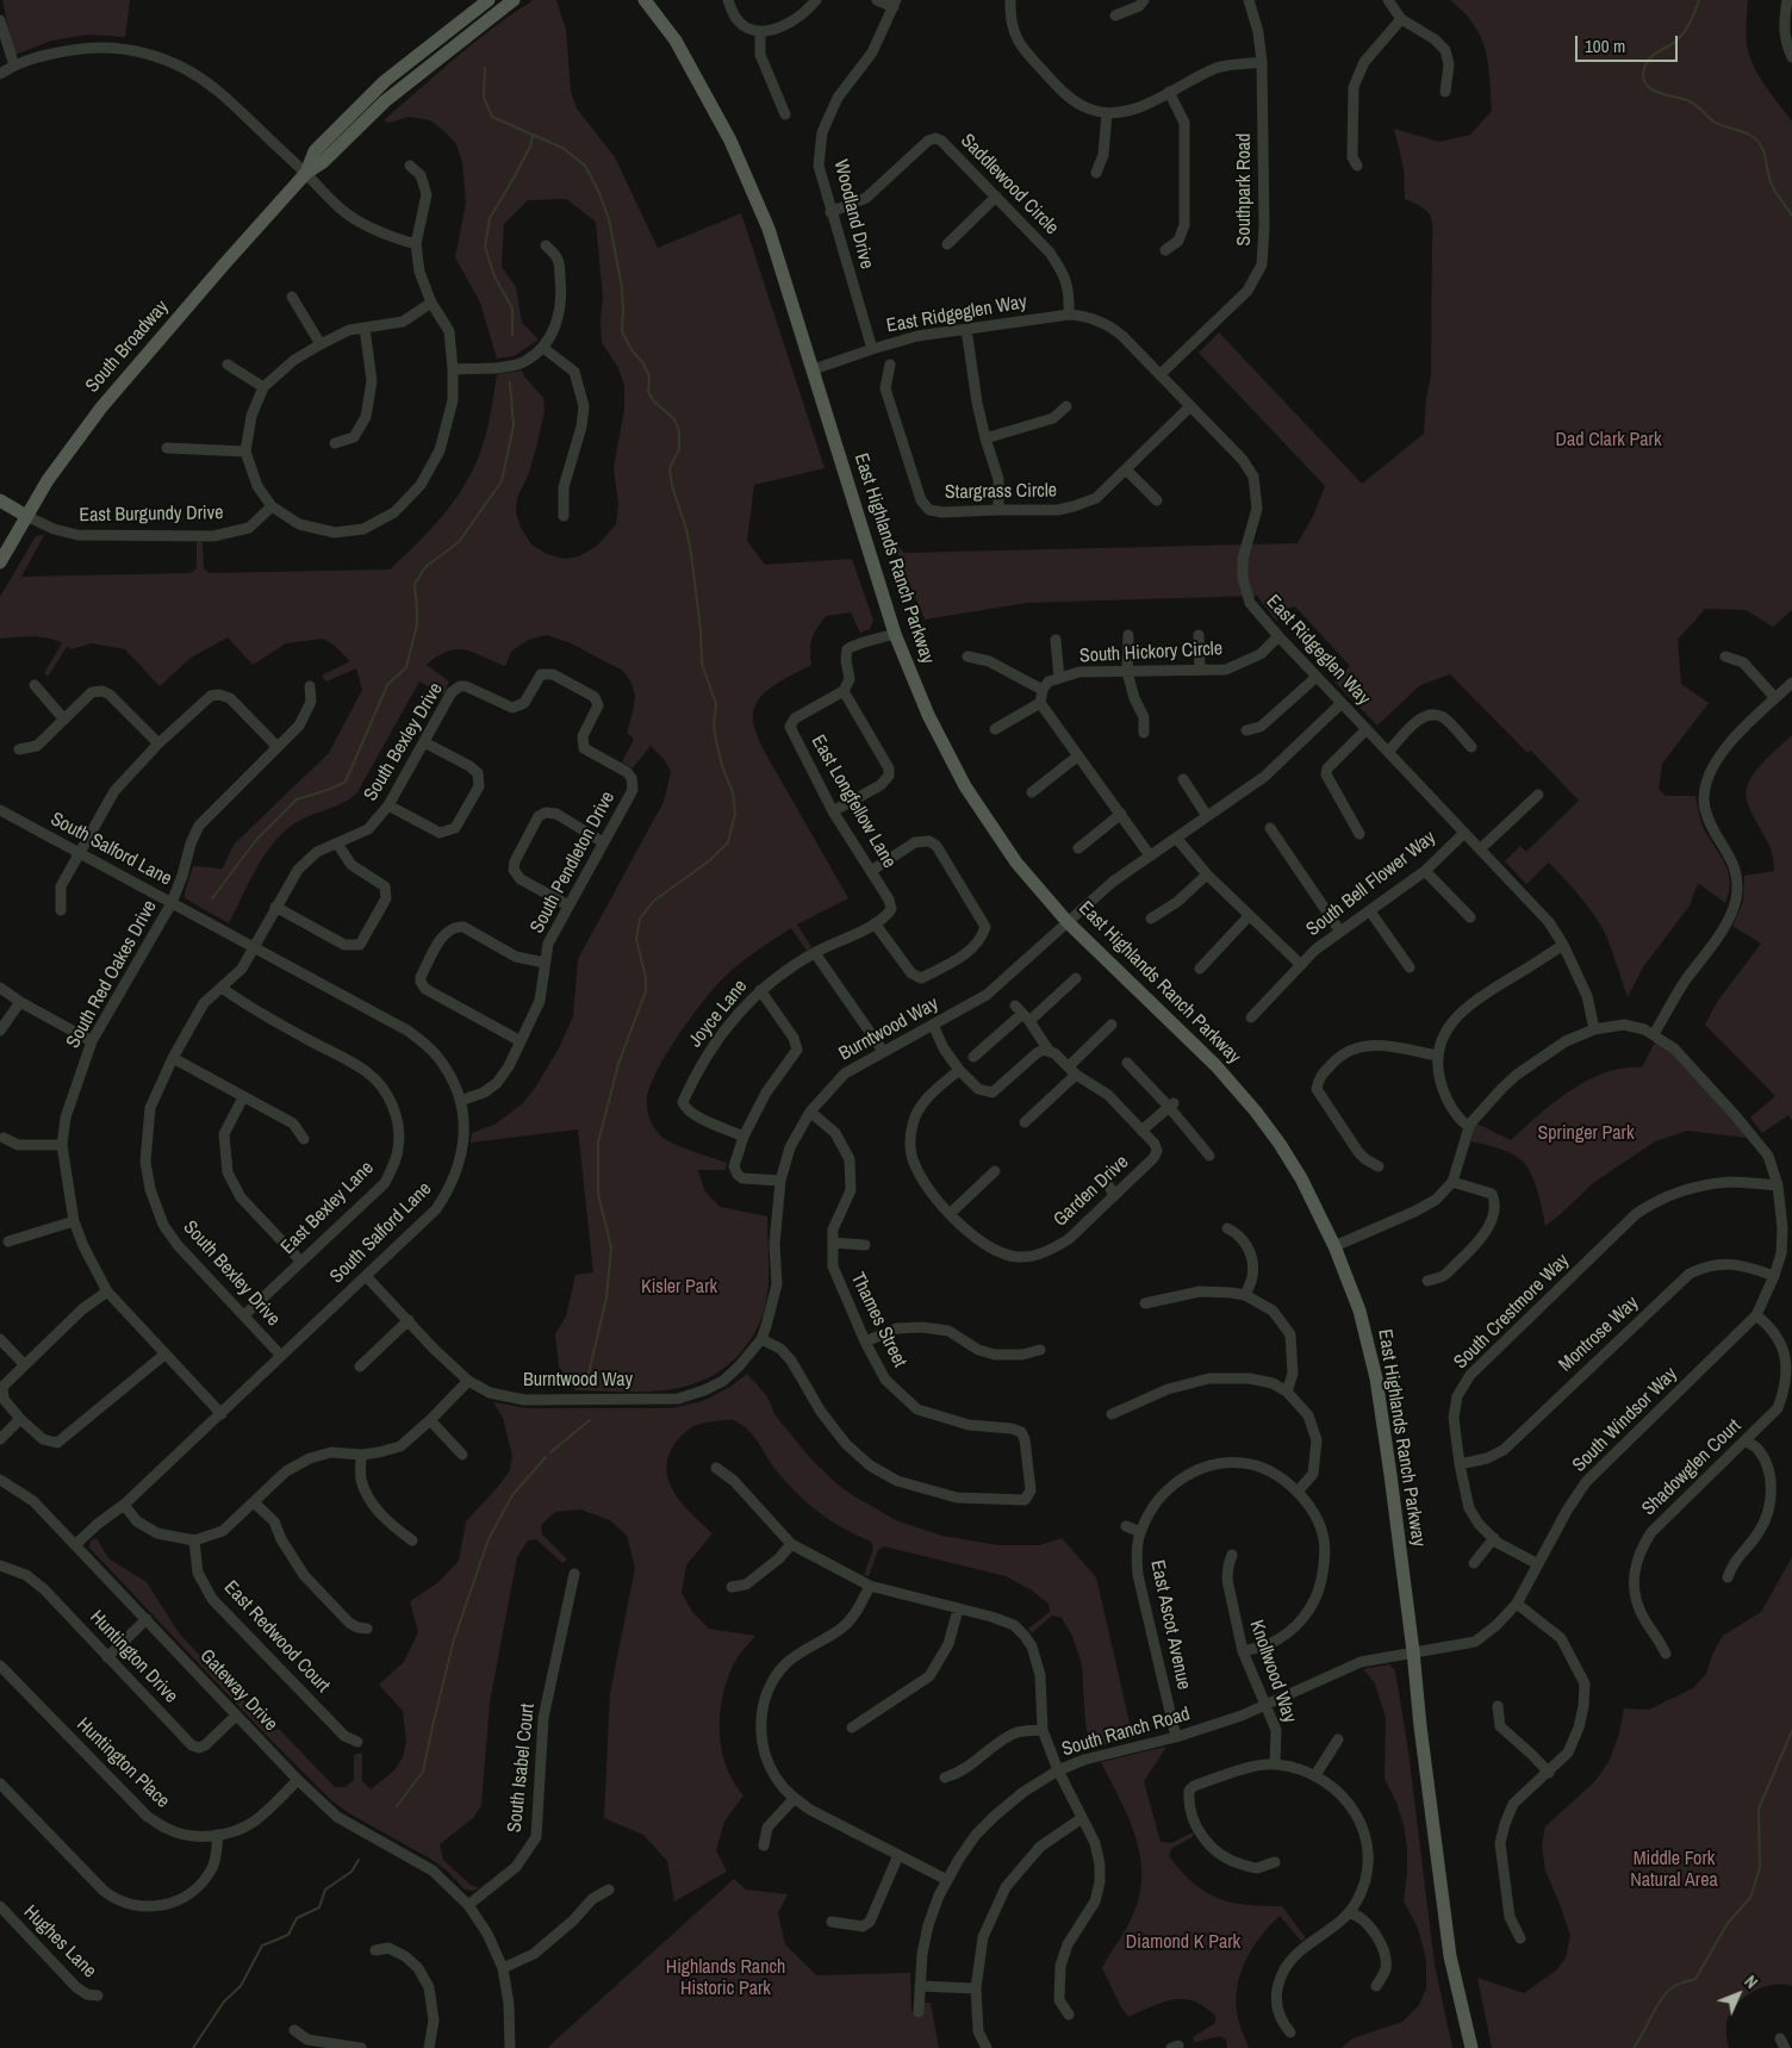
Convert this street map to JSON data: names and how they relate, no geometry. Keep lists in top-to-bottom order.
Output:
{
  "streets": {
    "main road": ["South Broadway", "East Highlands Ranch Parkway"],
    "street": [
      "Saddlewood Circle",
      "Southpark Road",
      "Woodland Drive",
      "East Ridgeglen Way",
      "Stargrass Circle",
      "East Burgundy Drive",
      "South Hickory Circle",
      "South Bexley Drive",
      "East Longfellow Lane",
      "South Salford Lane",
      "South Pendleton Drive",
      "South Bell Flower Way",
      "South Red Oakes Drive",
      "Joyce Lane",
      "Burntwood Way",
      "Garden Drive",
      "East Bexley Lane",
      "South Crestmore Way",
      "Thames Street",
      "Montrose Way",
      "South Windsor Way",
      "Shadowglen Court",
      "East Ascot Avenue",
      "East Redwood Court",
      "Huntington Drive",
      "Knollwood Way",
      "Gateway Drive",
      "South Ranch Road",
      "Huntington Place",
      "South Isabel Court",
      "Hughes Lane"
    ]
  },
  "crossings": [
    ["Saddlewood Circle", "Woodland Drive"],
    ["Saddlewood Circle", "East Ridgeglen Way"],
    ["Southpark Road", "East Ridgeglen Way"],
    ["Woodland Drive", "East Ridgeglen Way"],
    ["East Ridgeglen Way", "Stargrass Circle"],
    ["East Ridgeglen Way", "East Highlands Ranch Parkway"],
    ["East Ridgeglen Way", "South Hickory Circle"],
    ["East Ridgeglen Way", "South Bell Flower Way"],
    ["East Ridgeglen Way", "Burntwood Way"],
    ["South Broadway", "East Burgundy Drive"],
    ["East Highlands Ranch Parkway", "Burntwood Way"],
    ["East Highlands Ranch Parkway", "South Ranch Road"],
    ["South Bexley Drive", "South Salford Lane"],
    ["South Bexley Drive", "South Pendleton Drive"],
    ["South Bexley Drive", "East Bexley Lane"],
    ["East Longfellow Lane", "Joyce Lane"],
    ["South Salford Lane", "South Pendleton Drive"],
    ["South Salford Lane", "South Red Oakes Drive"],
    ["South Salford Lane", "Burntwood Way"],
    ["South Salford Lane", "Gateway Drive"],
    ["Burntwood Way", "Thames Street"],
    ["South Crestmore Way", "Montrose Way"],
    ["South Crestmore Way", "South Windsor Way"],
    ["South Windsor Way", "Shadowglen Court"],
    ["South Windsor Way", "South Ranch Road"],
    ["East Ascot Avenue", "Knollwood Way"],
    ["East Ascot Avenue", "South Ranch Road"],
    ["Huntington Drive", "Gateway Drive"],
    ["Knollwood Way", "South Ranch Road"],
    ["Gateway Drive", "Huntington Place"],
    ["Gateway Drive", "South Isabel Court"]
  ],
  "parks": [
    "Dad Clark Park",
    "Springer Park",
    "Kisler Park",
    "Middle Fork Natural Area",
    "Diamond K Park",
    "Highlands Ranch Historic Park"
  ],
  "scale_bar": "100 m",
  "north": "top right"
}
